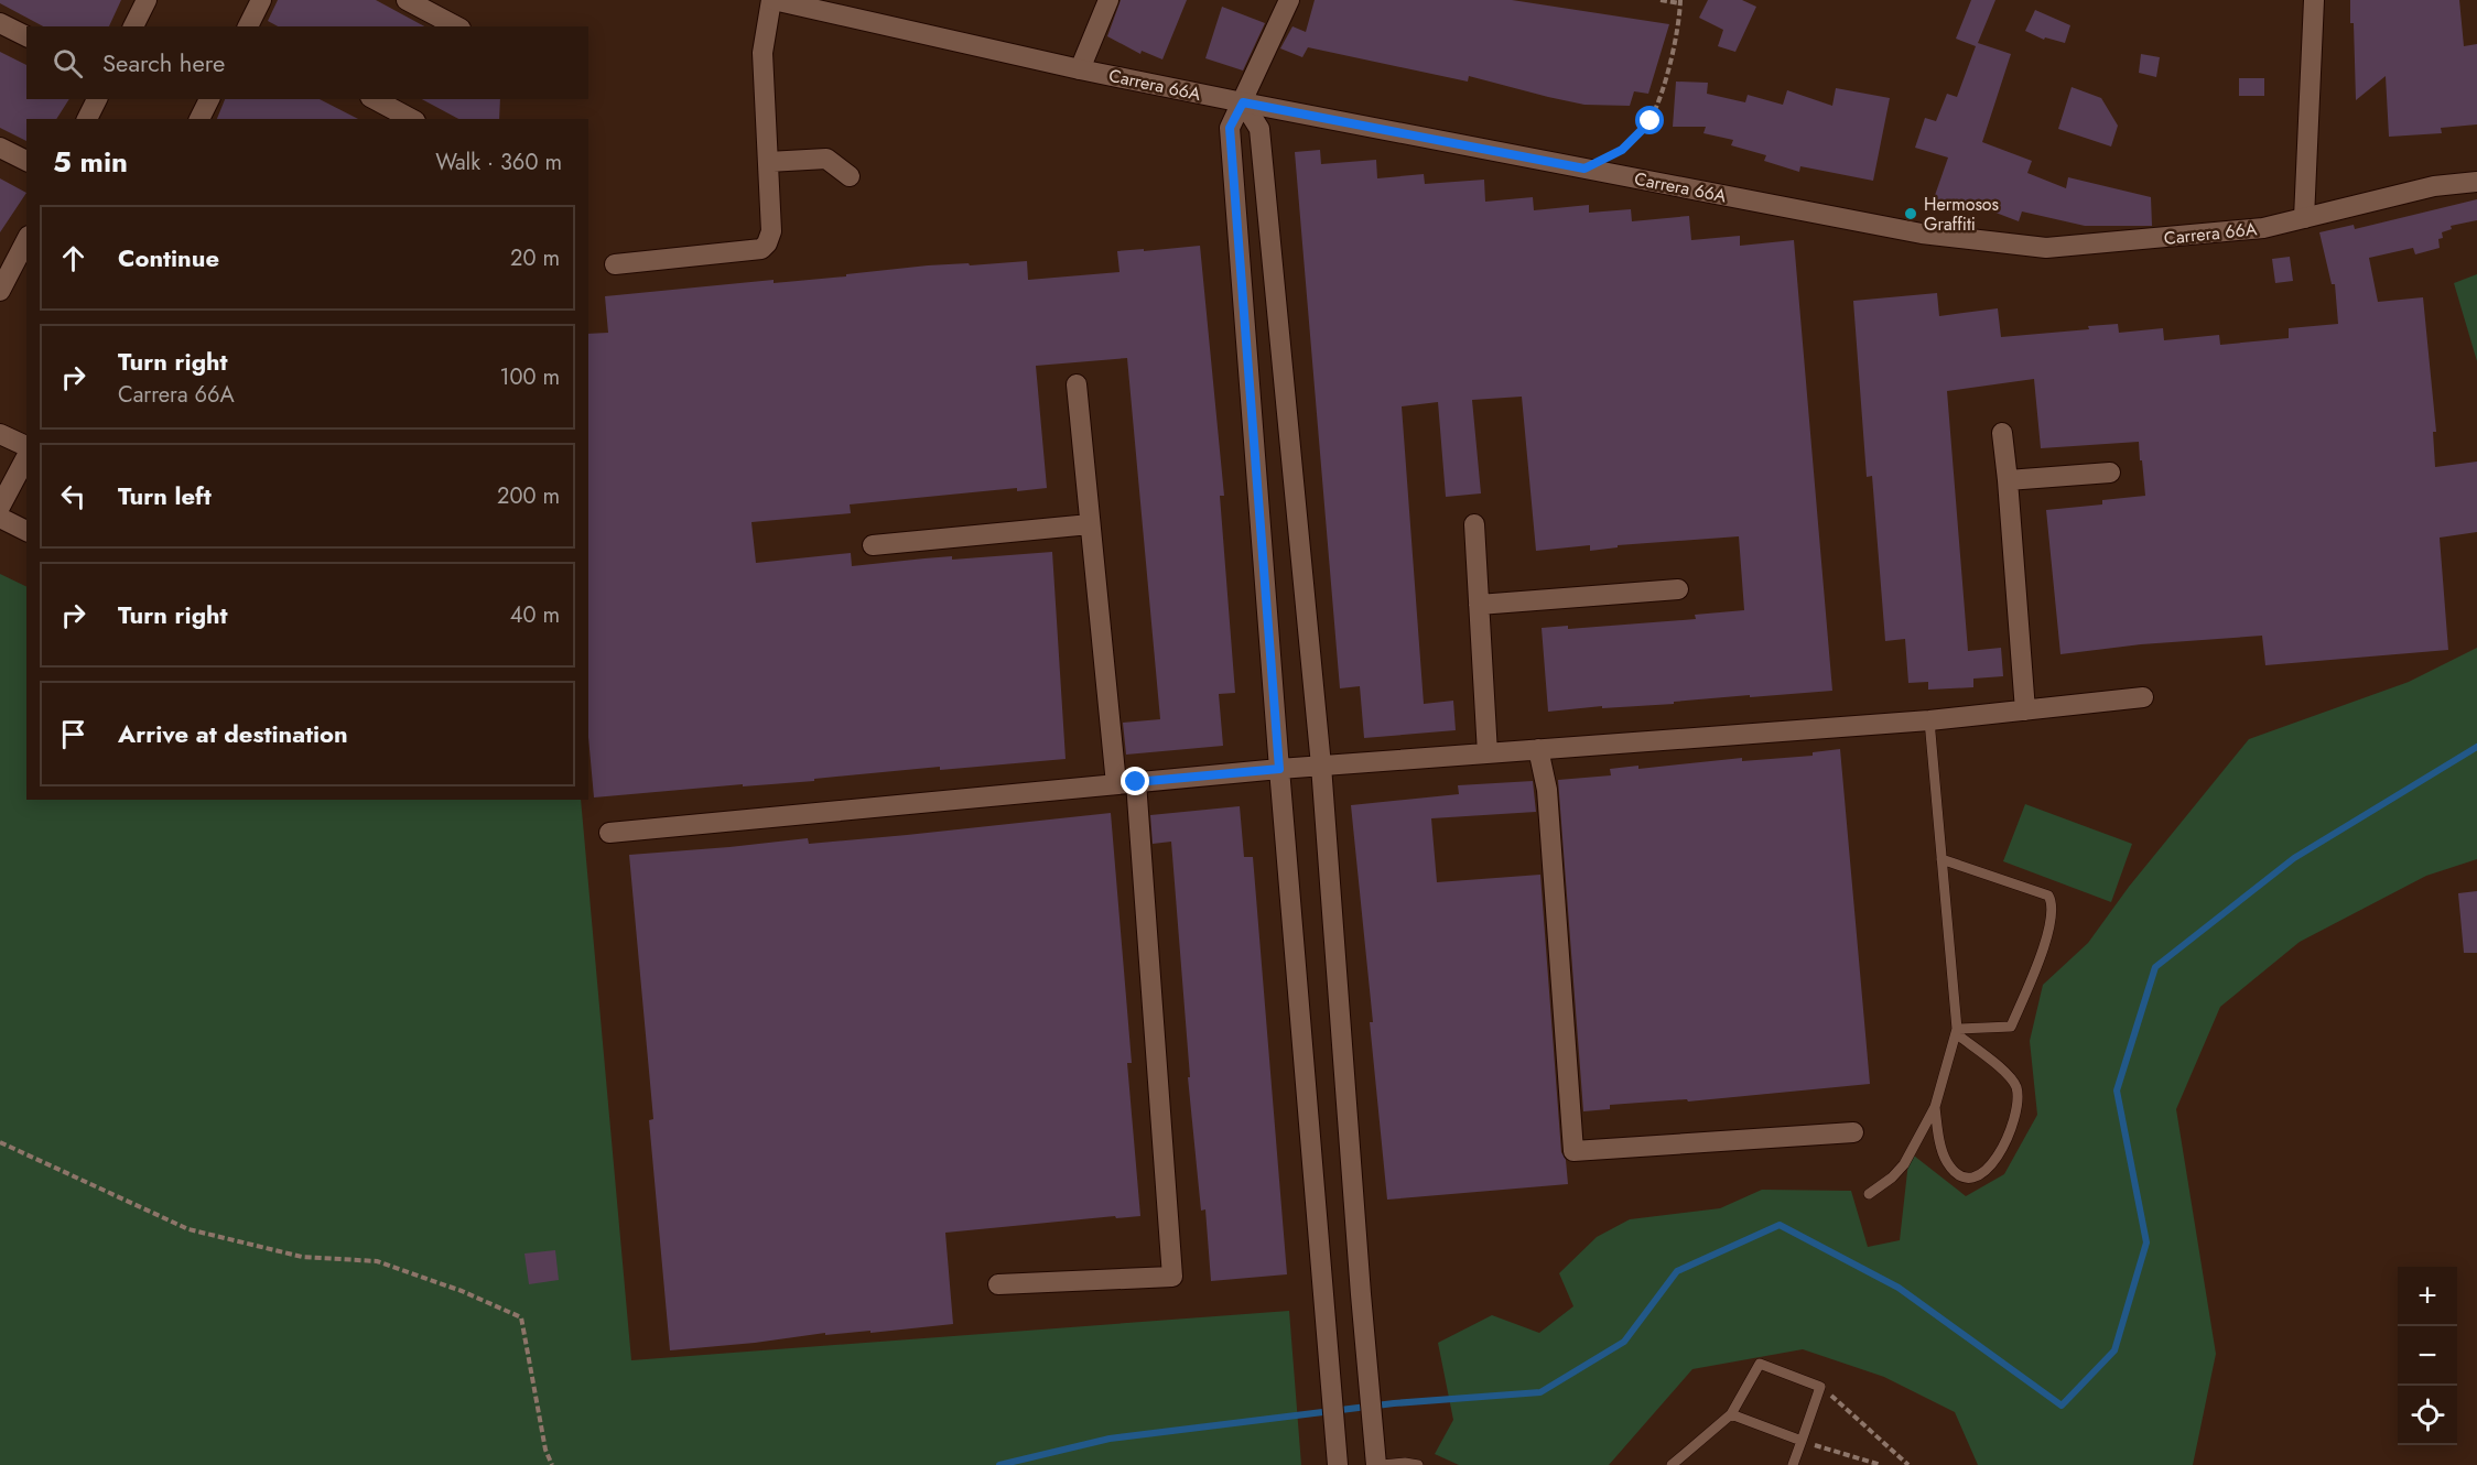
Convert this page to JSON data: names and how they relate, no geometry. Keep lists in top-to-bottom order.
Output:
{
  "streets": {
    "street": ["Carrera 66A"]
  },
  "places": ["Hermosos Graffiti"],
  "page": {
    "search": "Search here",
    "heading": ["5 min", "Walk · 360 m"],
    "list": [
      ["Continue", "20 m"],
      ["Turn right", "Carrera 66A", "100 m"],
      ["Turn left", "200 m"],
      ["Turn right", "40 m"],
      "Arrive at destination"
    ],
    "map_buttons": ["+", "−"]
  }
}
